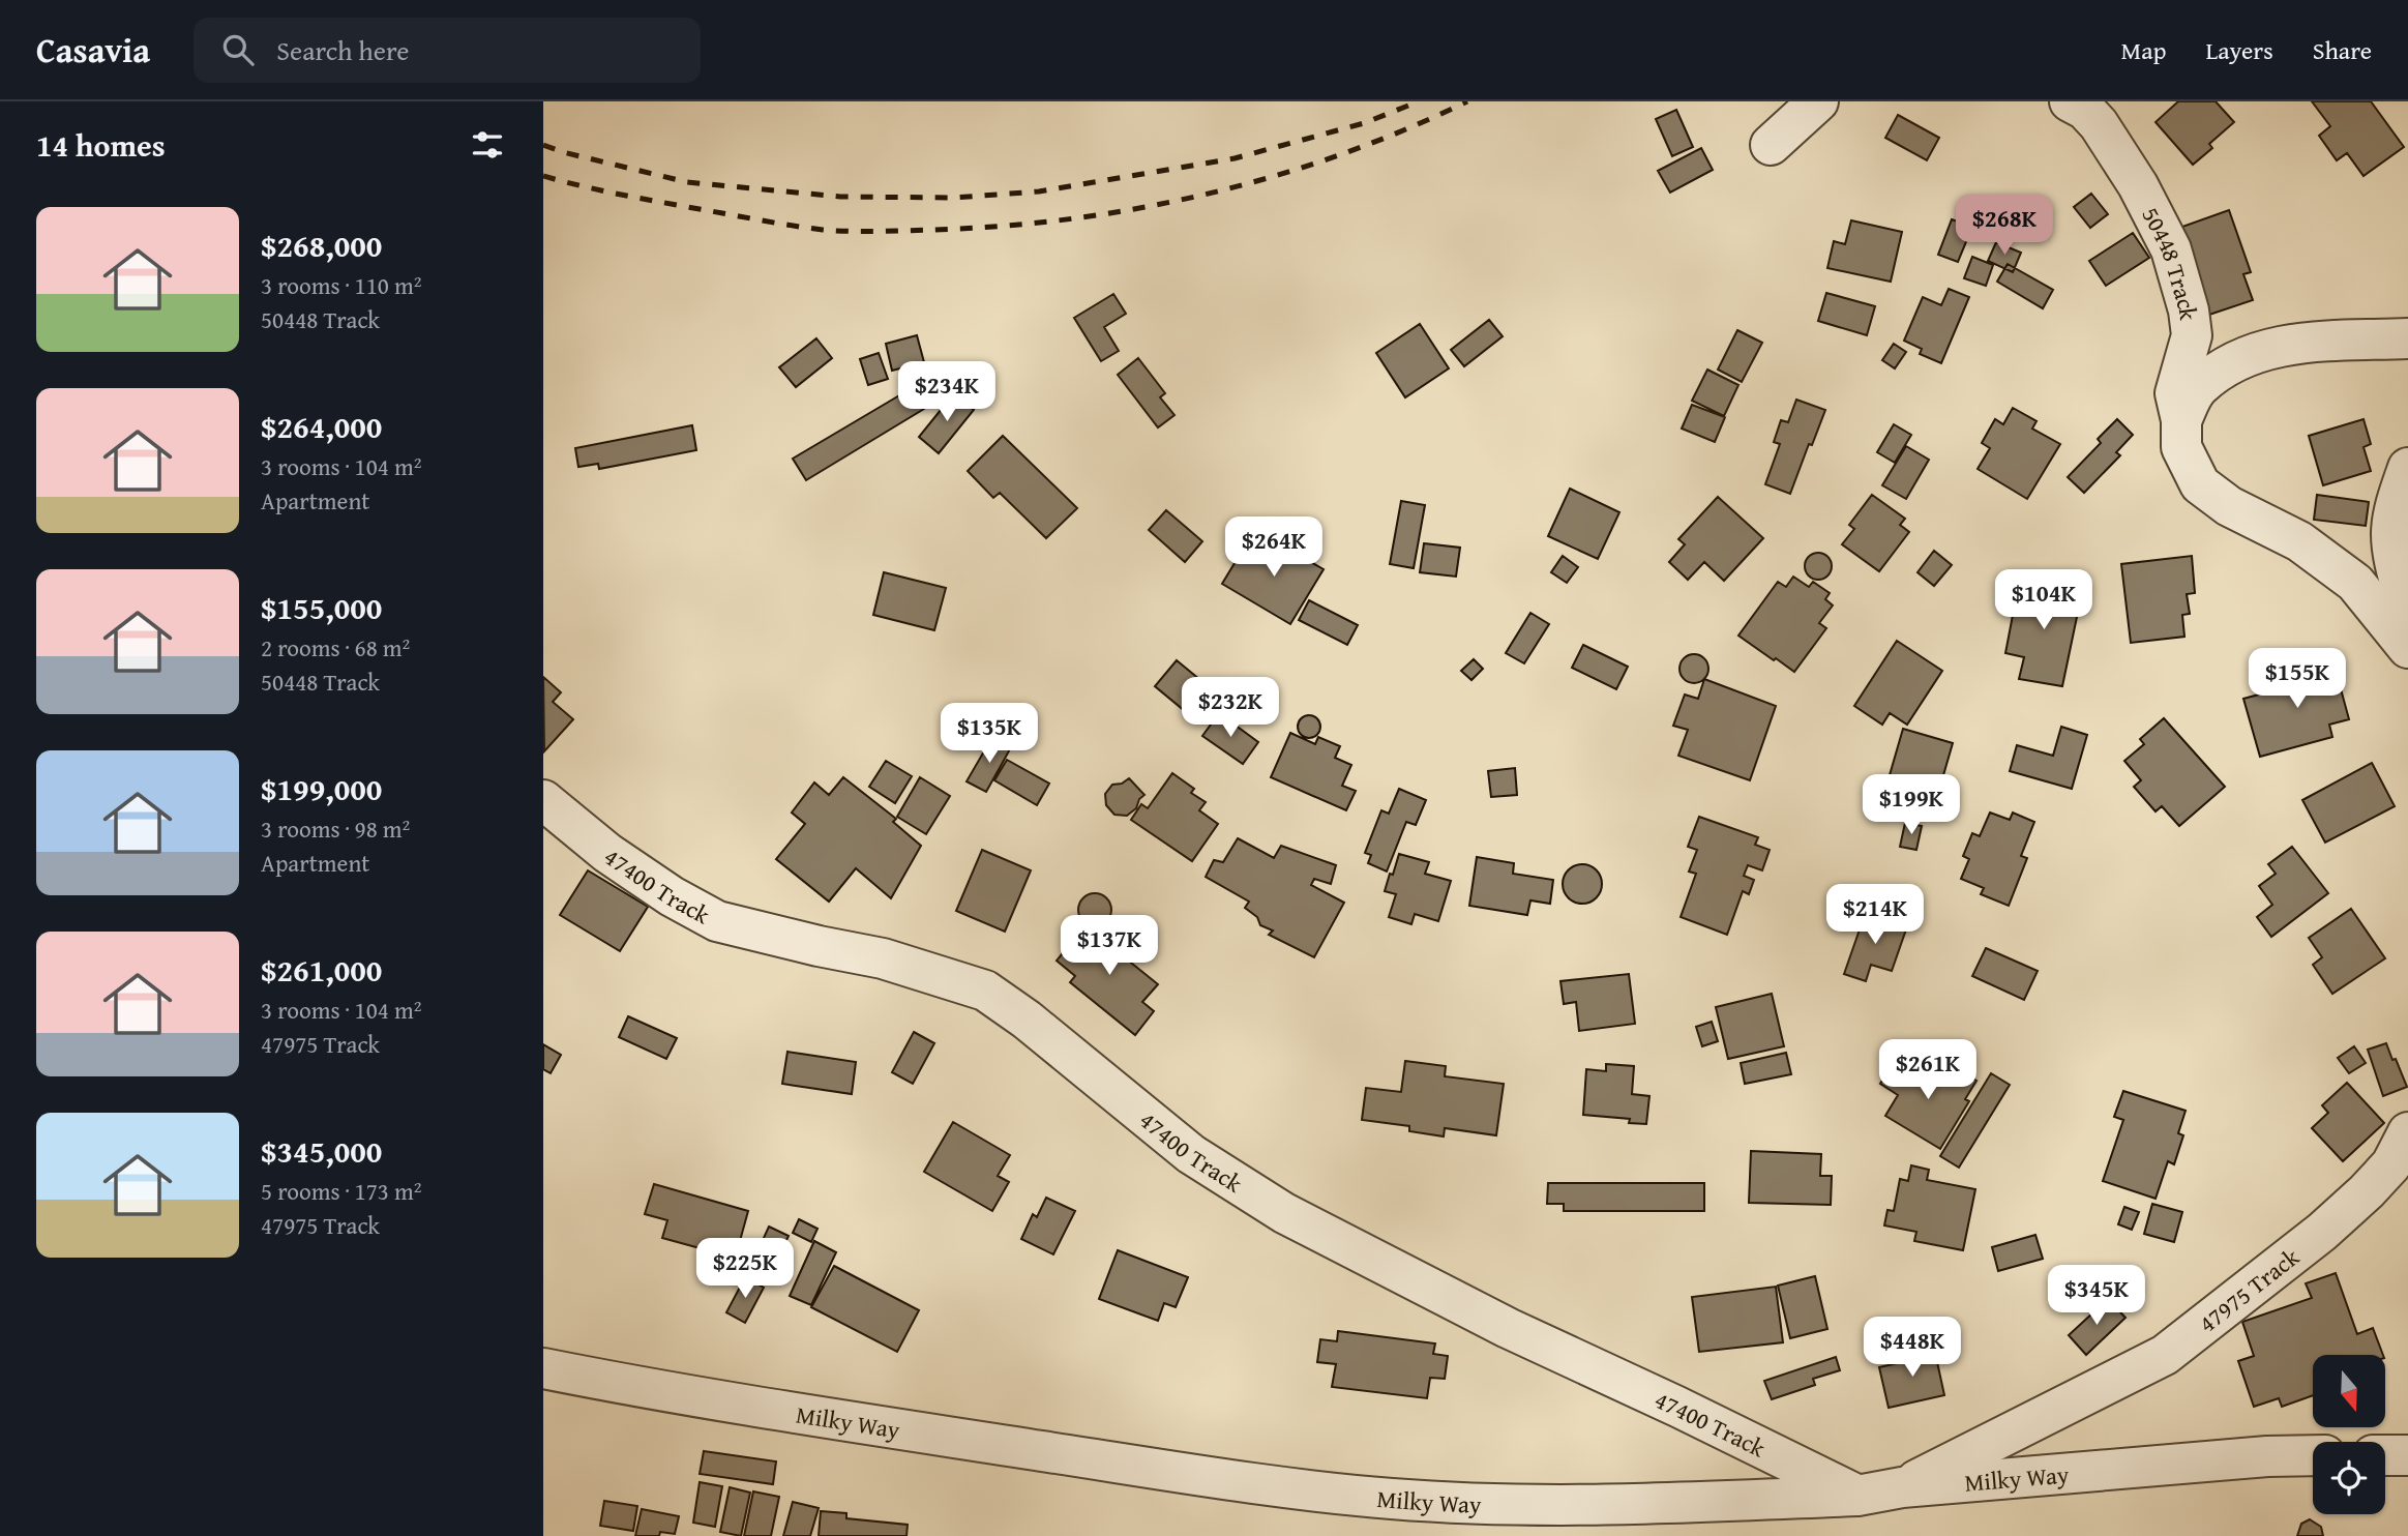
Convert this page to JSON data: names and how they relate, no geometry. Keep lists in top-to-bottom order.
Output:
{
  "streets": {
    "street": [
      "50448 Track",
      "47400 Track",
      "47975 Track",
      "Milky Way"
    ]
  },
  "crossings": [
    ["47400 Track", "Milky Way"],
    ["47975 Track", "Milky Way"]
  ],
  "north": "bottom",
  "page": {
    "header": "Casavia",
    "search": "Search here",
    "nav": ["Map", "Layers", "Share"],
    "heading": "14 homes",
    "list": [
      {
        "name": "$268,000",
        "note": "3 rooms · 110 m² · 50448 Track"
      },
      {
        "name": "$264,000",
        "note": "3 rooms · 104 m² · Apartment"
      },
      {
        "name": "$155,000",
        "note": "2 rooms · 68 m² · 50448 Track"
      },
      {
        "name": "$199,000",
        "note": "3 rooms · 98 m² · Apartment"
      },
      {
        "name": "$261,000",
        "note": "3 rooms · 104 m² · 47975 Track"
      },
      {
        "name": "$345,000",
        "note": "5 rooms · 173 m² · 47975 Track"
      }
    ],
    "price": [
      "$268K",
      "$234K",
      "$264K",
      "$104K",
      "$155K",
      "$232K",
      "$135K",
      "$199K",
      "$214K",
      "$137K",
      "$261K",
      "$225K",
      "$345K",
      "$448K"
    ]
  }
}
